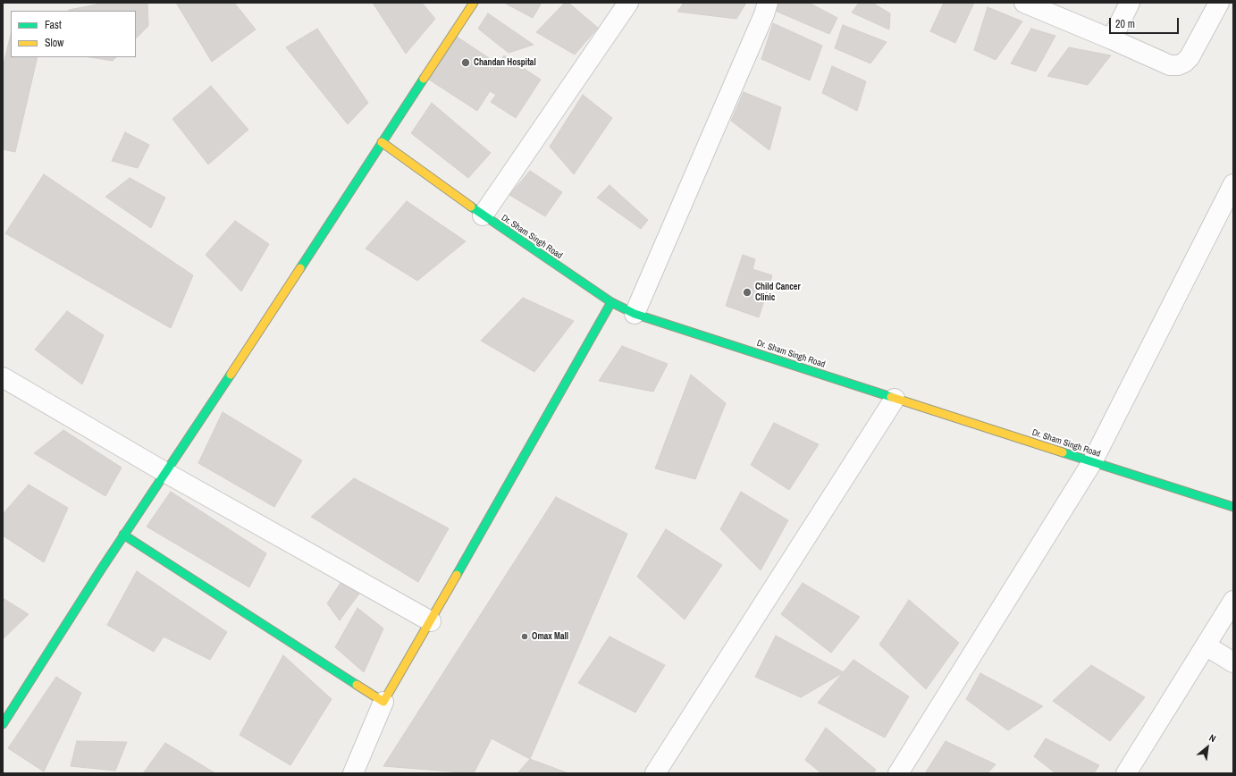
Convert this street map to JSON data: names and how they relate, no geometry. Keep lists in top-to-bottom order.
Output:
{
  "streets": {
    "street": ["Dr. Sham Singh Road"]
  },
  "places": ["Chandan Hospital", "Child Cancer Clinic", "Omax Mall"],
  "legend": ["Fast", "Slow"],
  "scale_bar": "20 m",
  "north": "top right"
}
